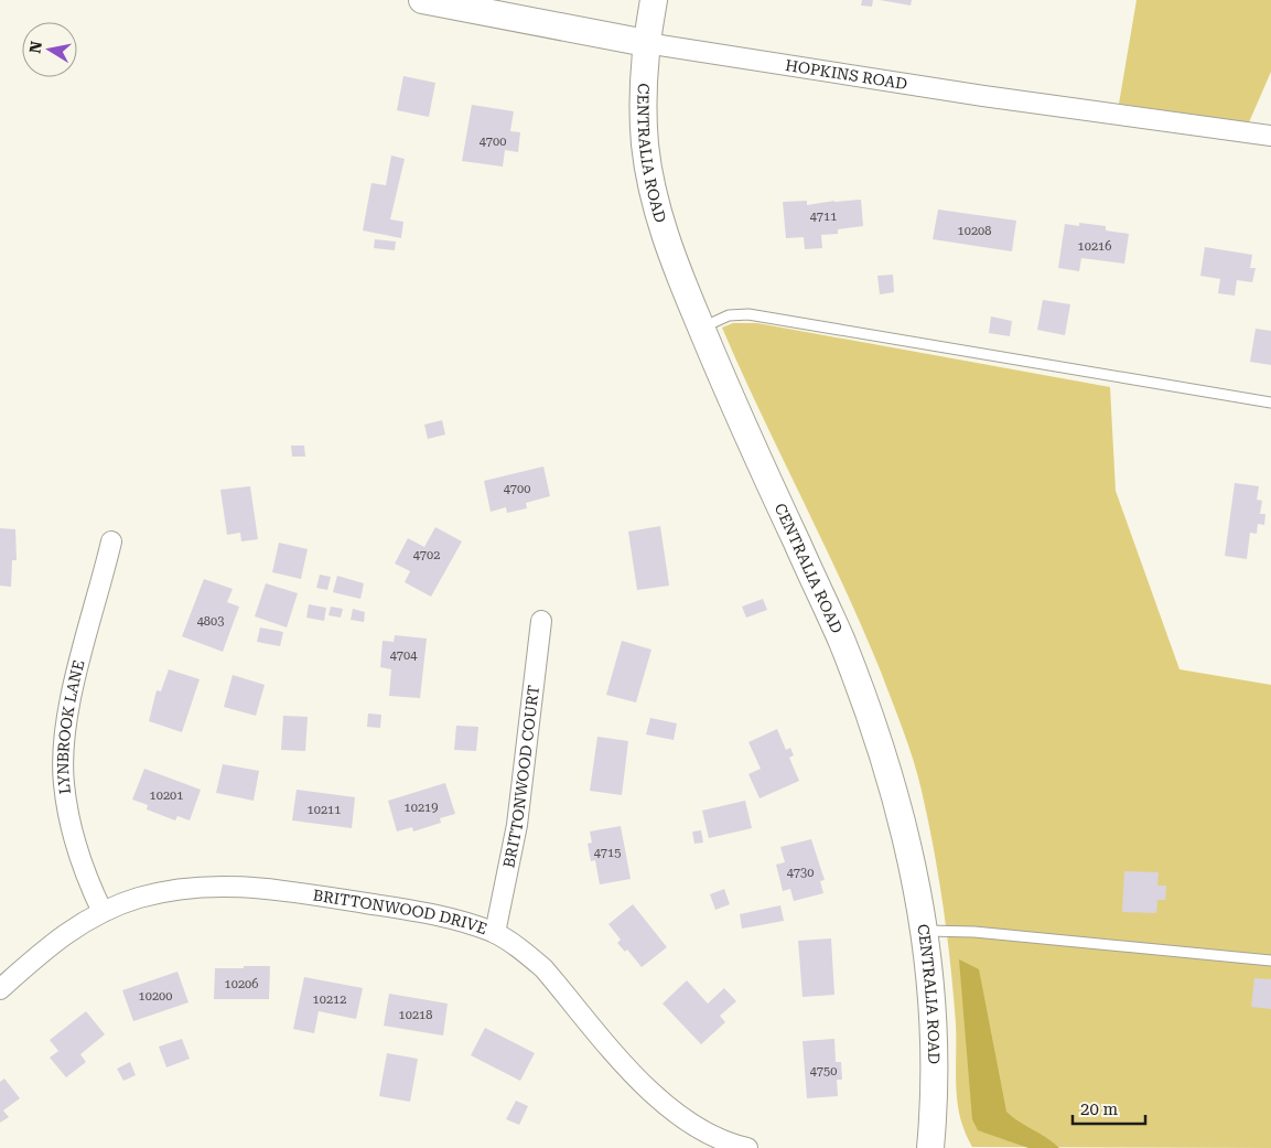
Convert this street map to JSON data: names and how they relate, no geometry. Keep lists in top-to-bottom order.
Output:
{
  "streets": {
    "main road": ["HOPKINS ROAD", "CENTRALIA ROAD"],
    "street": ["LYNBROOK LANE", "BRITTONWOOD COURT", "BRITTONWOOD DRIVE"]
  },
  "crossings": [
    ["HOPKINS ROAD", "CENTRALIA ROAD"],
    ["LYNBROOK LANE", "BRITTONWOOD DRIVE"],
    ["BRITTONWOOD COURT", "BRITTONWOOD DRIVE"]
  ],
  "house_numbers": [
    "4700",
    "4711",
    "10208",
    "10216",
    "4700",
    "4702",
    "4803",
    "4704",
    "10201",
    "10219",
    "10211",
    "4715",
    "4730",
    "10206",
    "10200",
    "10212",
    "10218",
    "4750"
  ],
  "scale_bar": "20 m",
  "north": "left"
}
